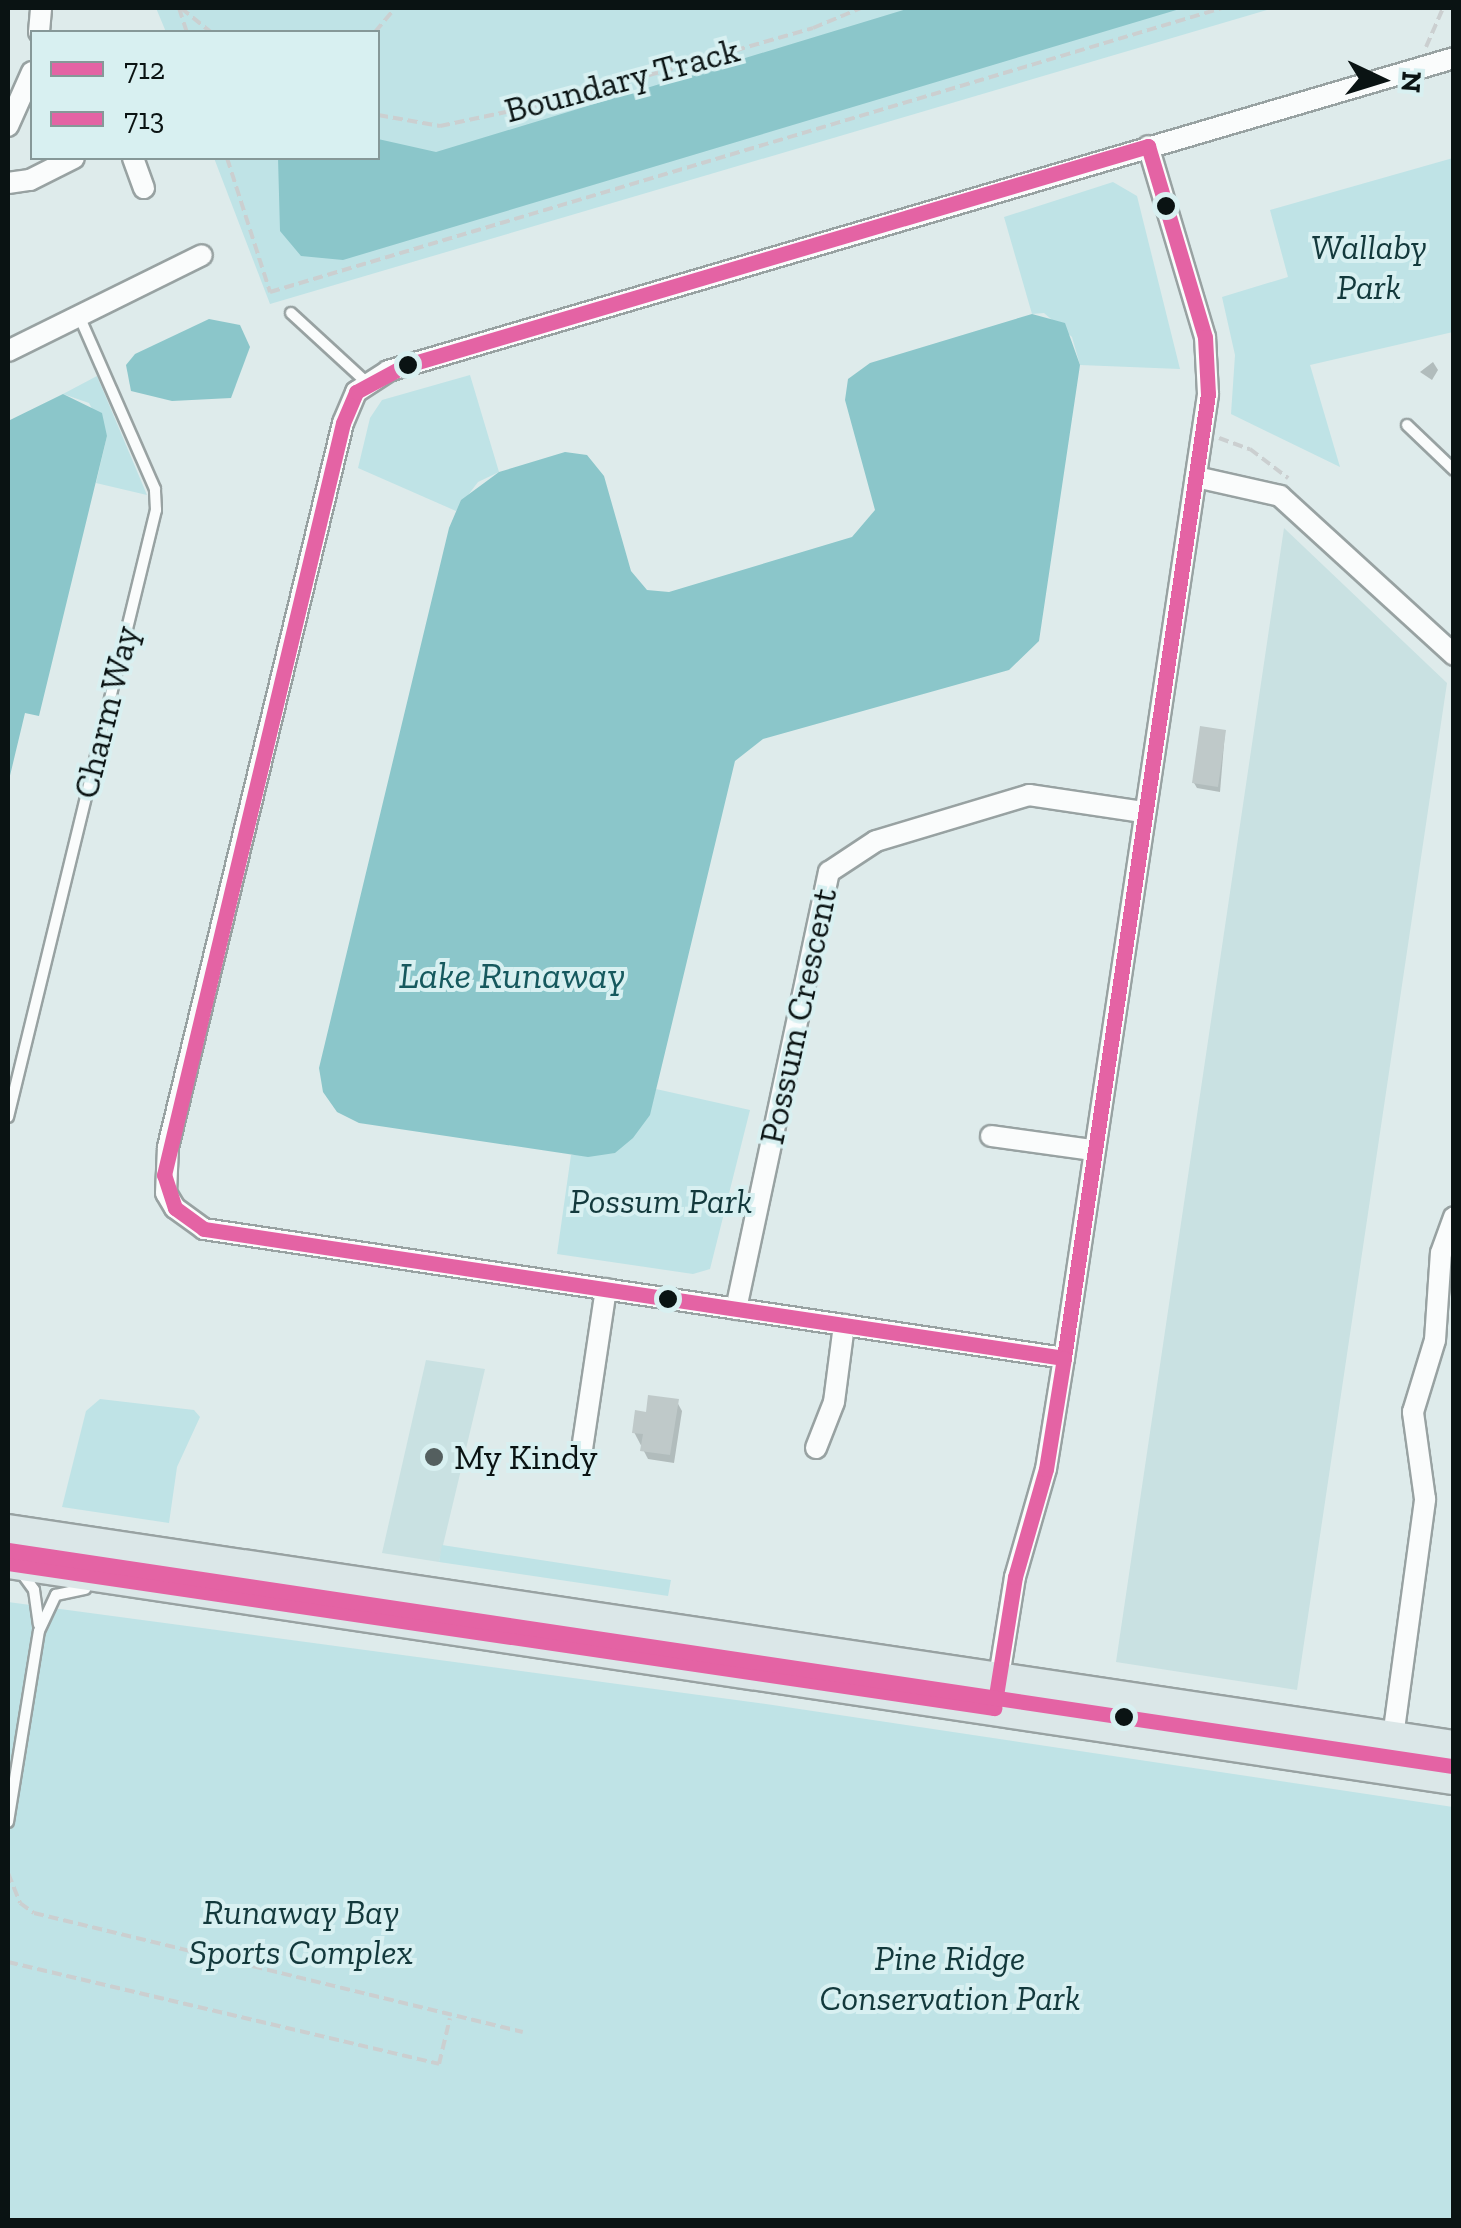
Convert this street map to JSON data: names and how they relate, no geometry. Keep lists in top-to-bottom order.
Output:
{
  "streets": {
    "street": ["Possum Crescent"],
    "lane": ["Charm Way"],
    "path": ["Boundary Track"]
  },
  "water": ["Lake Runaway"],
  "parks": [
    "Wallaby Park",
    "Possum Park",
    "Runaway Bay Sports Complex",
    "Pine Ridge Conservation Park"
  ],
  "places": ["My Kindy"],
  "lines": ["transit line 712", "transit line 713"],
  "legend": ["712", "713"],
  "north": "right"
}
